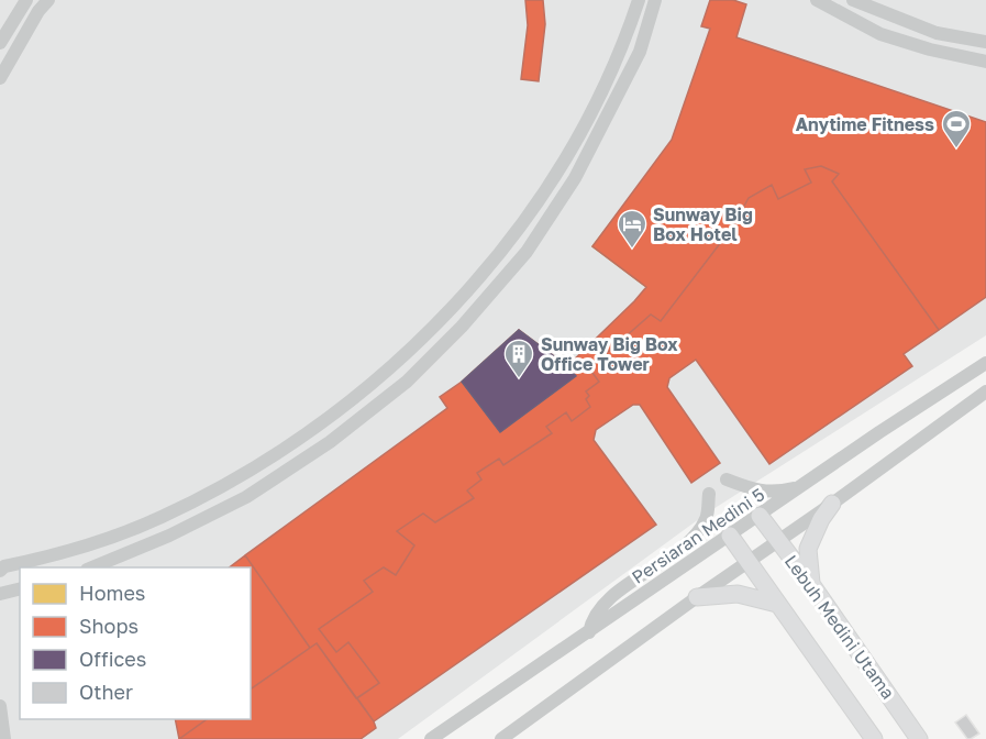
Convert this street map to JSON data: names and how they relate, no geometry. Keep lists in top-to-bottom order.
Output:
{
  "streets": {
    "main road": ["Lebuh Medini Utama"],
    "street": ["Persiaran Medini 5"]
  },
  "crossings": [
    ["Persiaran Medini 5", "Lebuh Medini Utama"]
  ],
  "places": {
    "sports": ["Anytime Fitness"],
    "hotel": ["Sunway Big Box Hotel"],
    "building": ["Sunway Big Box Office Tower"]
  },
  "legend": [
    "Homes",
    "Shops",
    "Offices",
    "Other"
  ]
}
